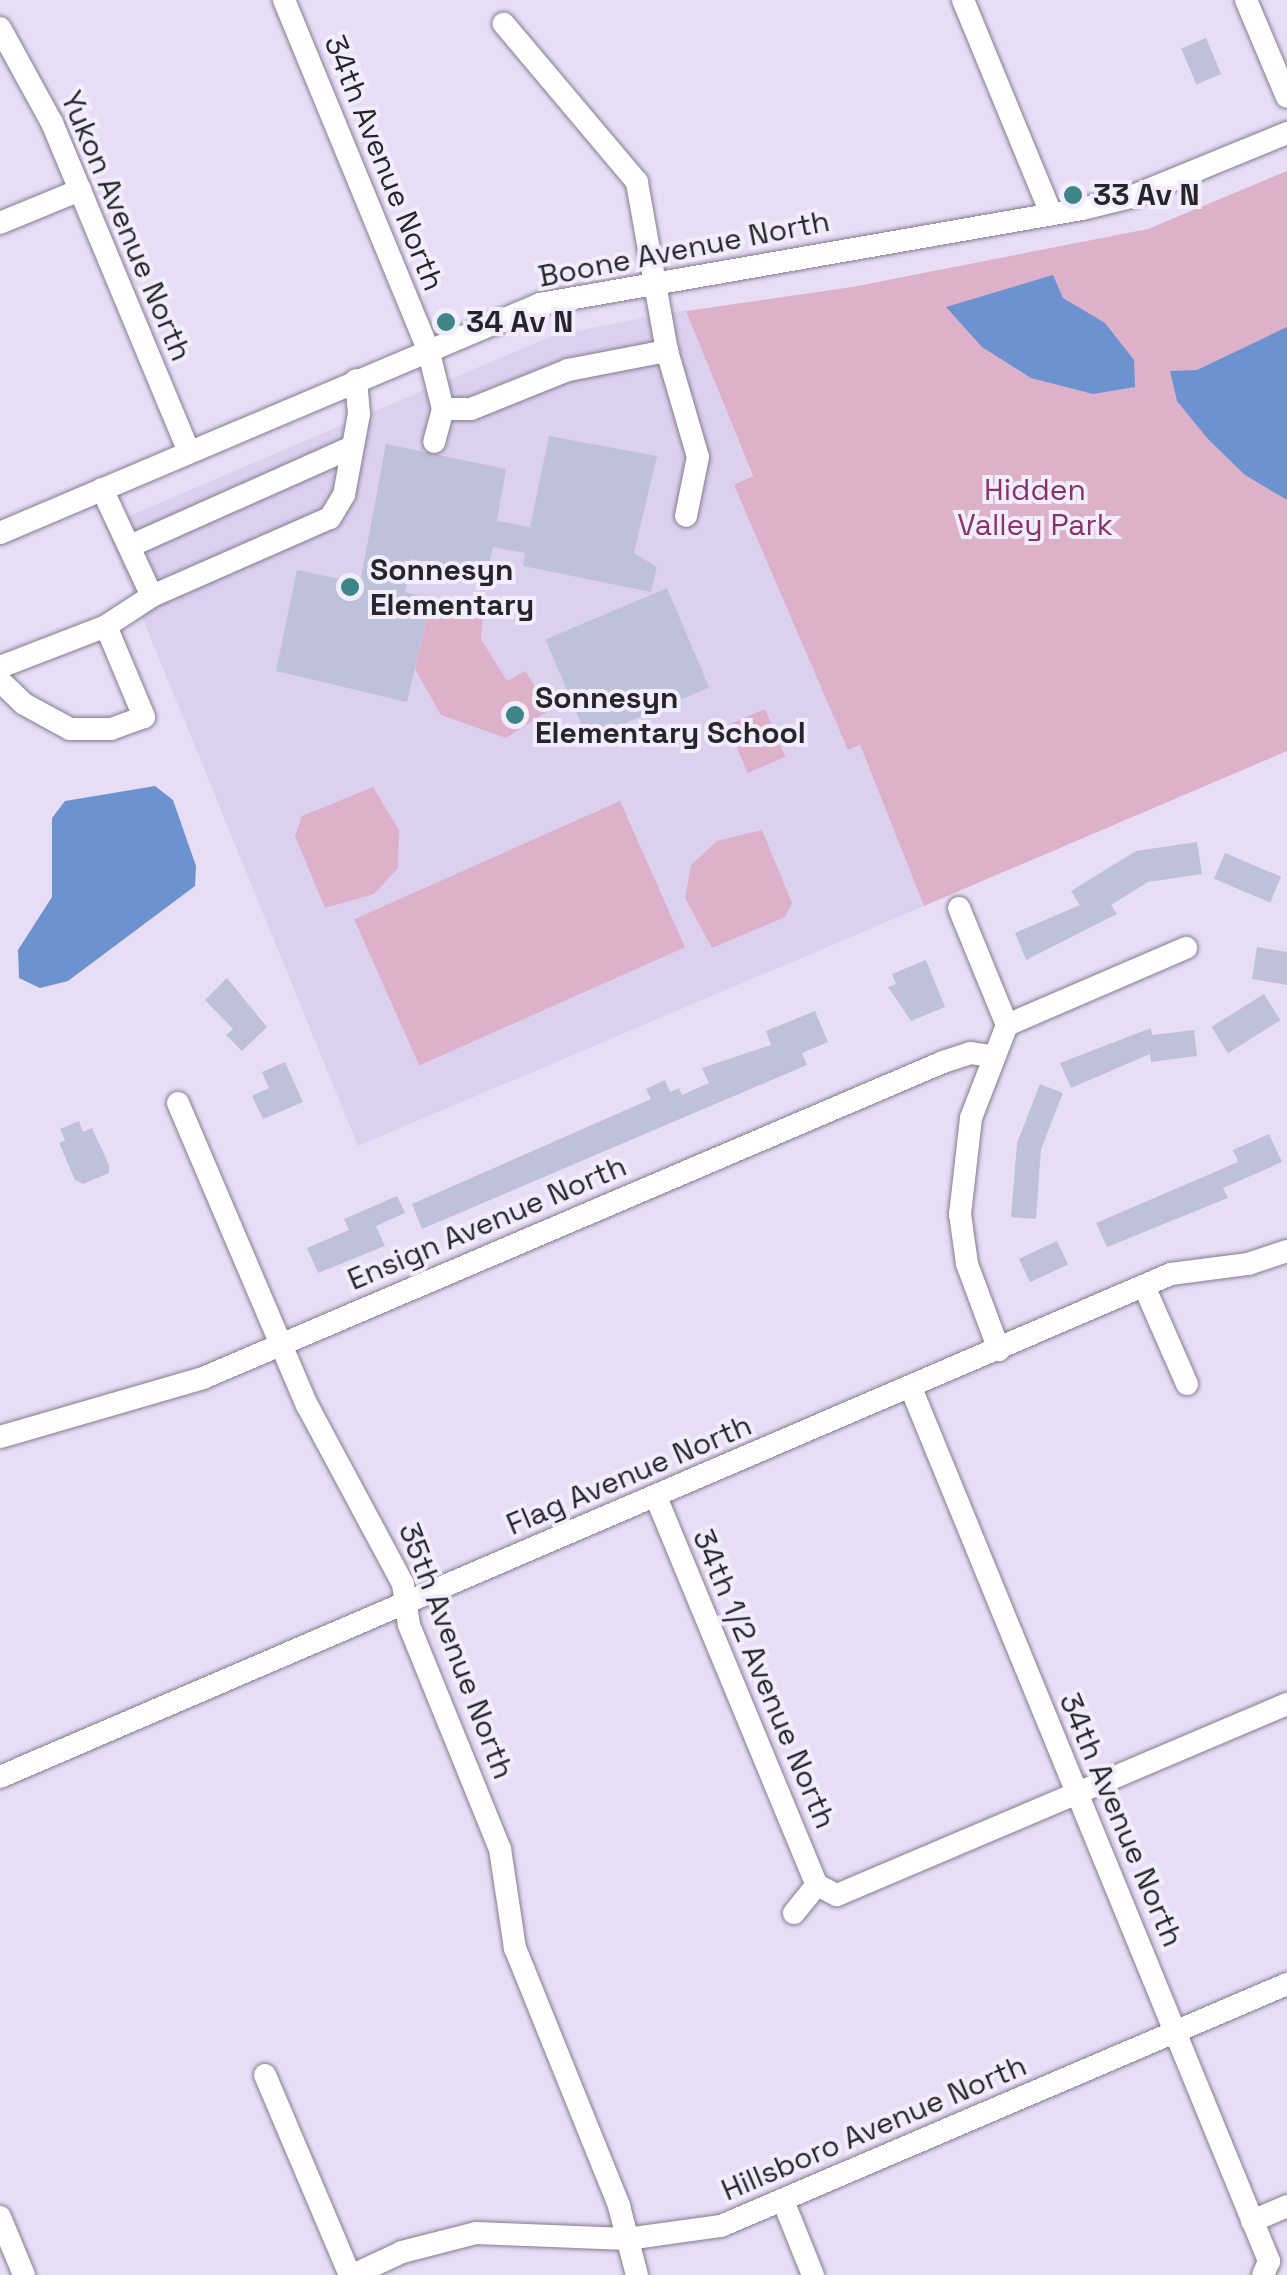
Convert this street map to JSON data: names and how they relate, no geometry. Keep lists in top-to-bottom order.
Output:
{
  "streets": {
    "street": [
      "34th Avenue North",
      "Yukon Avenue North",
      "Boone Avenue North",
      "Ensign Avenue North",
      "Flag Avenue North",
      "35th Avenue North",
      "34th 1/2 Avenue North",
      "Hillsboro Avenue North"
    ]
  },
  "crossings": [
    ["34th Avenue North", "Boone Avenue North"],
    ["34th Avenue North", "Flag Avenue North"],
    ["34th Avenue North", "Hillsboro Avenue North"],
    ["Yukon Avenue North", "Boone Avenue North"],
    ["Ensign Avenue North", "35th Avenue North"],
    ["Flag Avenue North", "35th Avenue North"],
    ["Flag Avenue North", "34th 1/2 Avenue North"],
    ["35th Avenue North", "Hillsboro Avenue North"]
  ],
  "parks": ["Hidden Valley Park"],
  "places": [
    "33 Av N",
    "34 Av N",
    "Sonnesyn Elementary",
    "Sonnesyn Elementary School"
  ]
}
